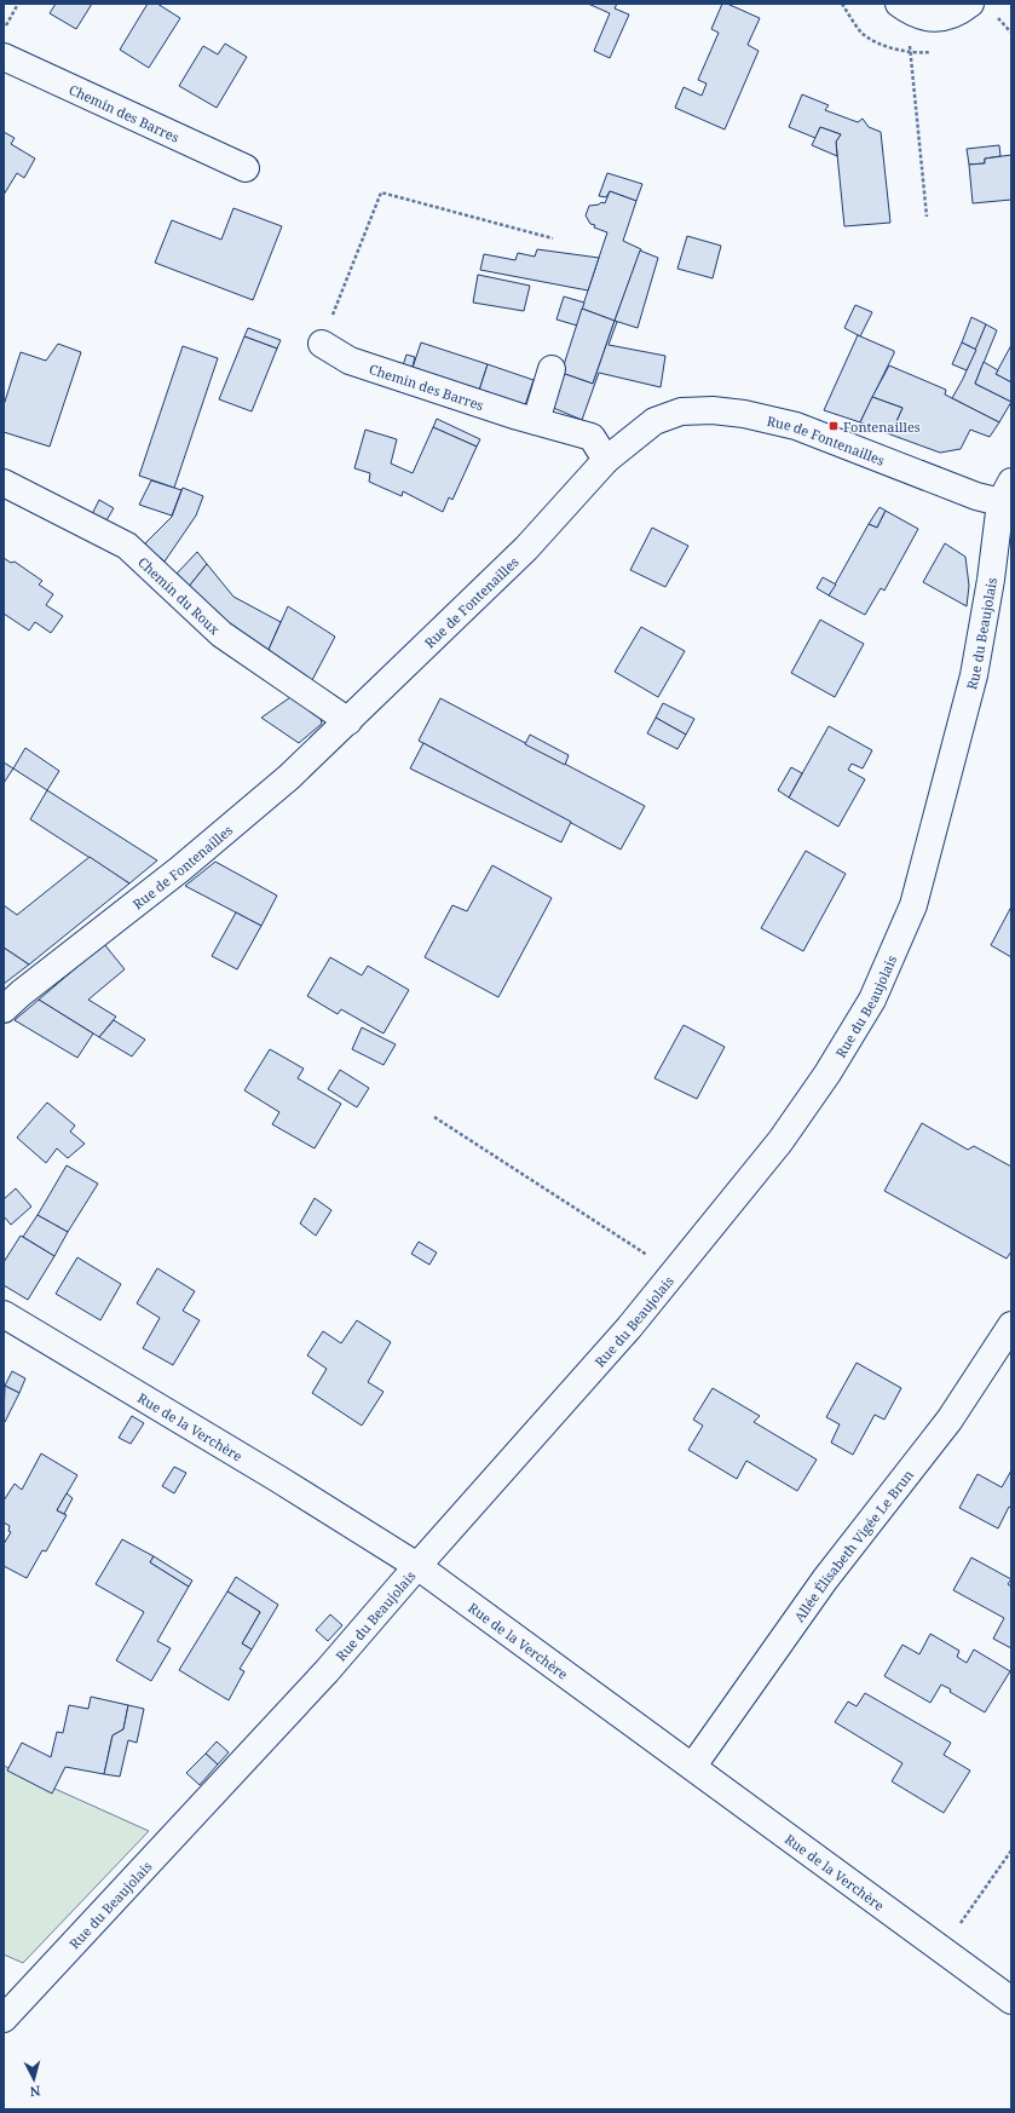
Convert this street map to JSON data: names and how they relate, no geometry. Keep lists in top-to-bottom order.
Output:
{
  "streets": {
    "street": [
      "Chemin des Barres",
      "Rue de Fontenailles",
      "Chemin du Roux",
      "Rue du Beaujolais",
      "Rue de la Verchère",
      "Allée Élisabeth Vigée Le Brun"
    ]
  },
  "crossings": [
    ["Chemin des Barres", "Rue de Fontenailles"],
    ["Rue de Fontenailles", "Chemin du Roux"],
    ["Rue de Fontenailles", "Rue du Beaujolais"],
    ["Rue du Beaujolais", "Rue de la Verchère"],
    ["Rue de la Verchère", "Allée Élisabeth Vigée Le Brun"]
  ],
  "places": {
    "transit": ["Fontenailles"]
  },
  "north": "bottom"
}
